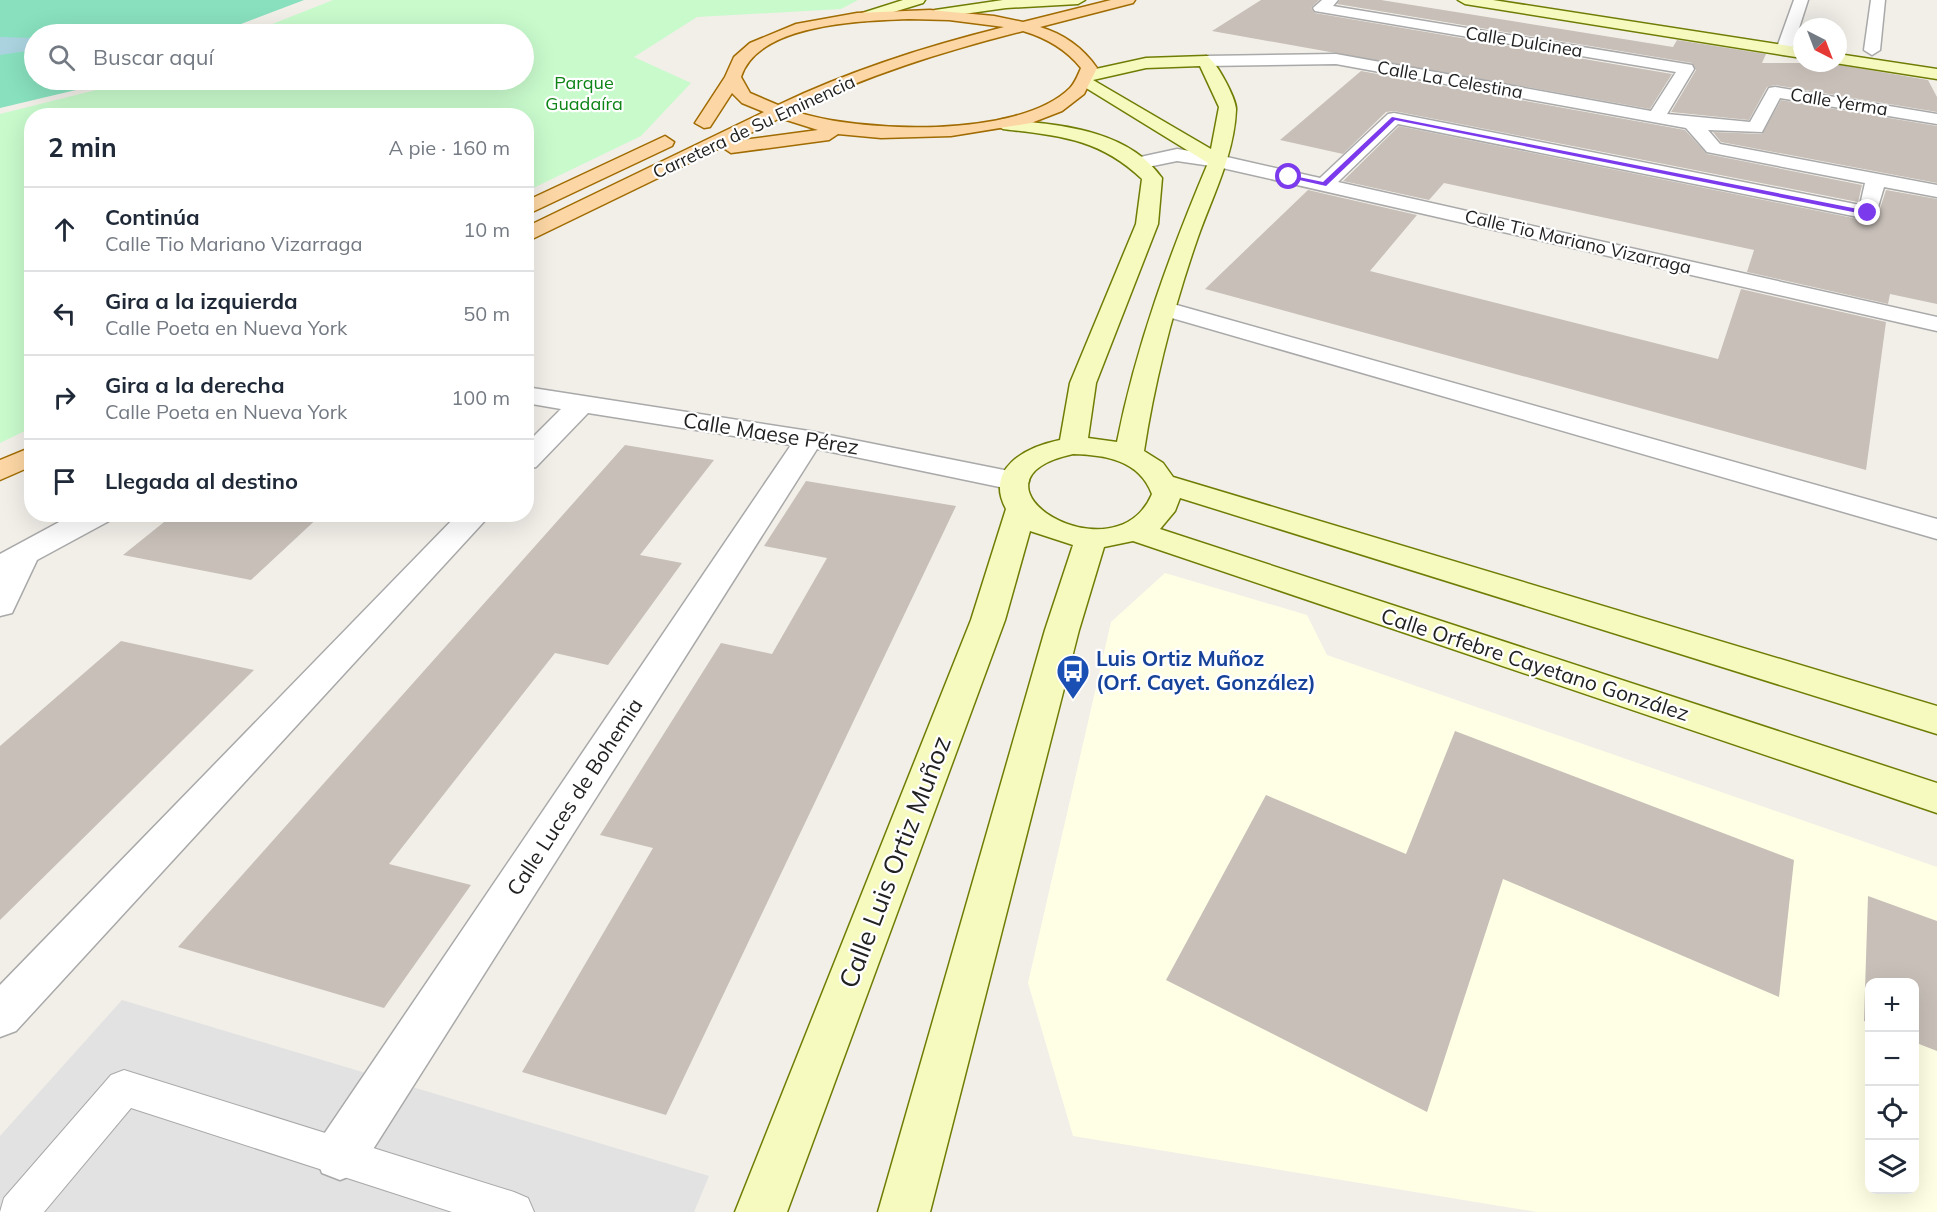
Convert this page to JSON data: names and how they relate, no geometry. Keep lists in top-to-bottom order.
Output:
{
  "streets": {
    "main road": ["Carretera de Su Eminencia"],
    "street": [
      "Calle Dulcinea",
      "Calle La Celestina",
      "Calle Yerma",
      "Calle Tio Mariano Vizarraga",
      "Calle Maese Pérez",
      "Calle Orfebre Cayetano González",
      "Calle Luces de Bohemia",
      "Calle Luis Ortiz Muñoz"
    ]
  },
  "crossings": [
    ["Calle Dulcinea", "Calle La Celestina"],
    ["Calle La Celestina", "Calle Yerma"],
    ["Calle Maese Pérez", "Calle Orfebre Cayetano González"],
    ["Calle Maese Pérez", "Calle Luces de Bohemia"],
    ["Calle Maese Pérez", "Calle Luis Ortiz Muñoz"],
    ["Calle Orfebre Cayetano González", "Calle Luis Ortiz Muñoz"]
  ],
  "parks": ["Parque Guadaíra"],
  "places": {
    "bus stop": ["Luis Ortiz Muñoz (Orf. Cayet. González)"]
  },
  "north": "bottom right",
  "page": {
    "search": "Buscar aquí",
    "heading": ["2 min", "A pie · 160 m"],
    "list": [
      ["Continúa", "Calle Tio Mariano Vizarraga", "10 m"],
      ["Gira a la izquierda", "Calle Poeta en Nueva York", "50 m"],
      ["Gira a la derecha", "Calle Poeta en Nueva York", "100 m"],
      "Llegada al destino"
    ],
    "map_buttons": ["+", "−"]
  }
}
